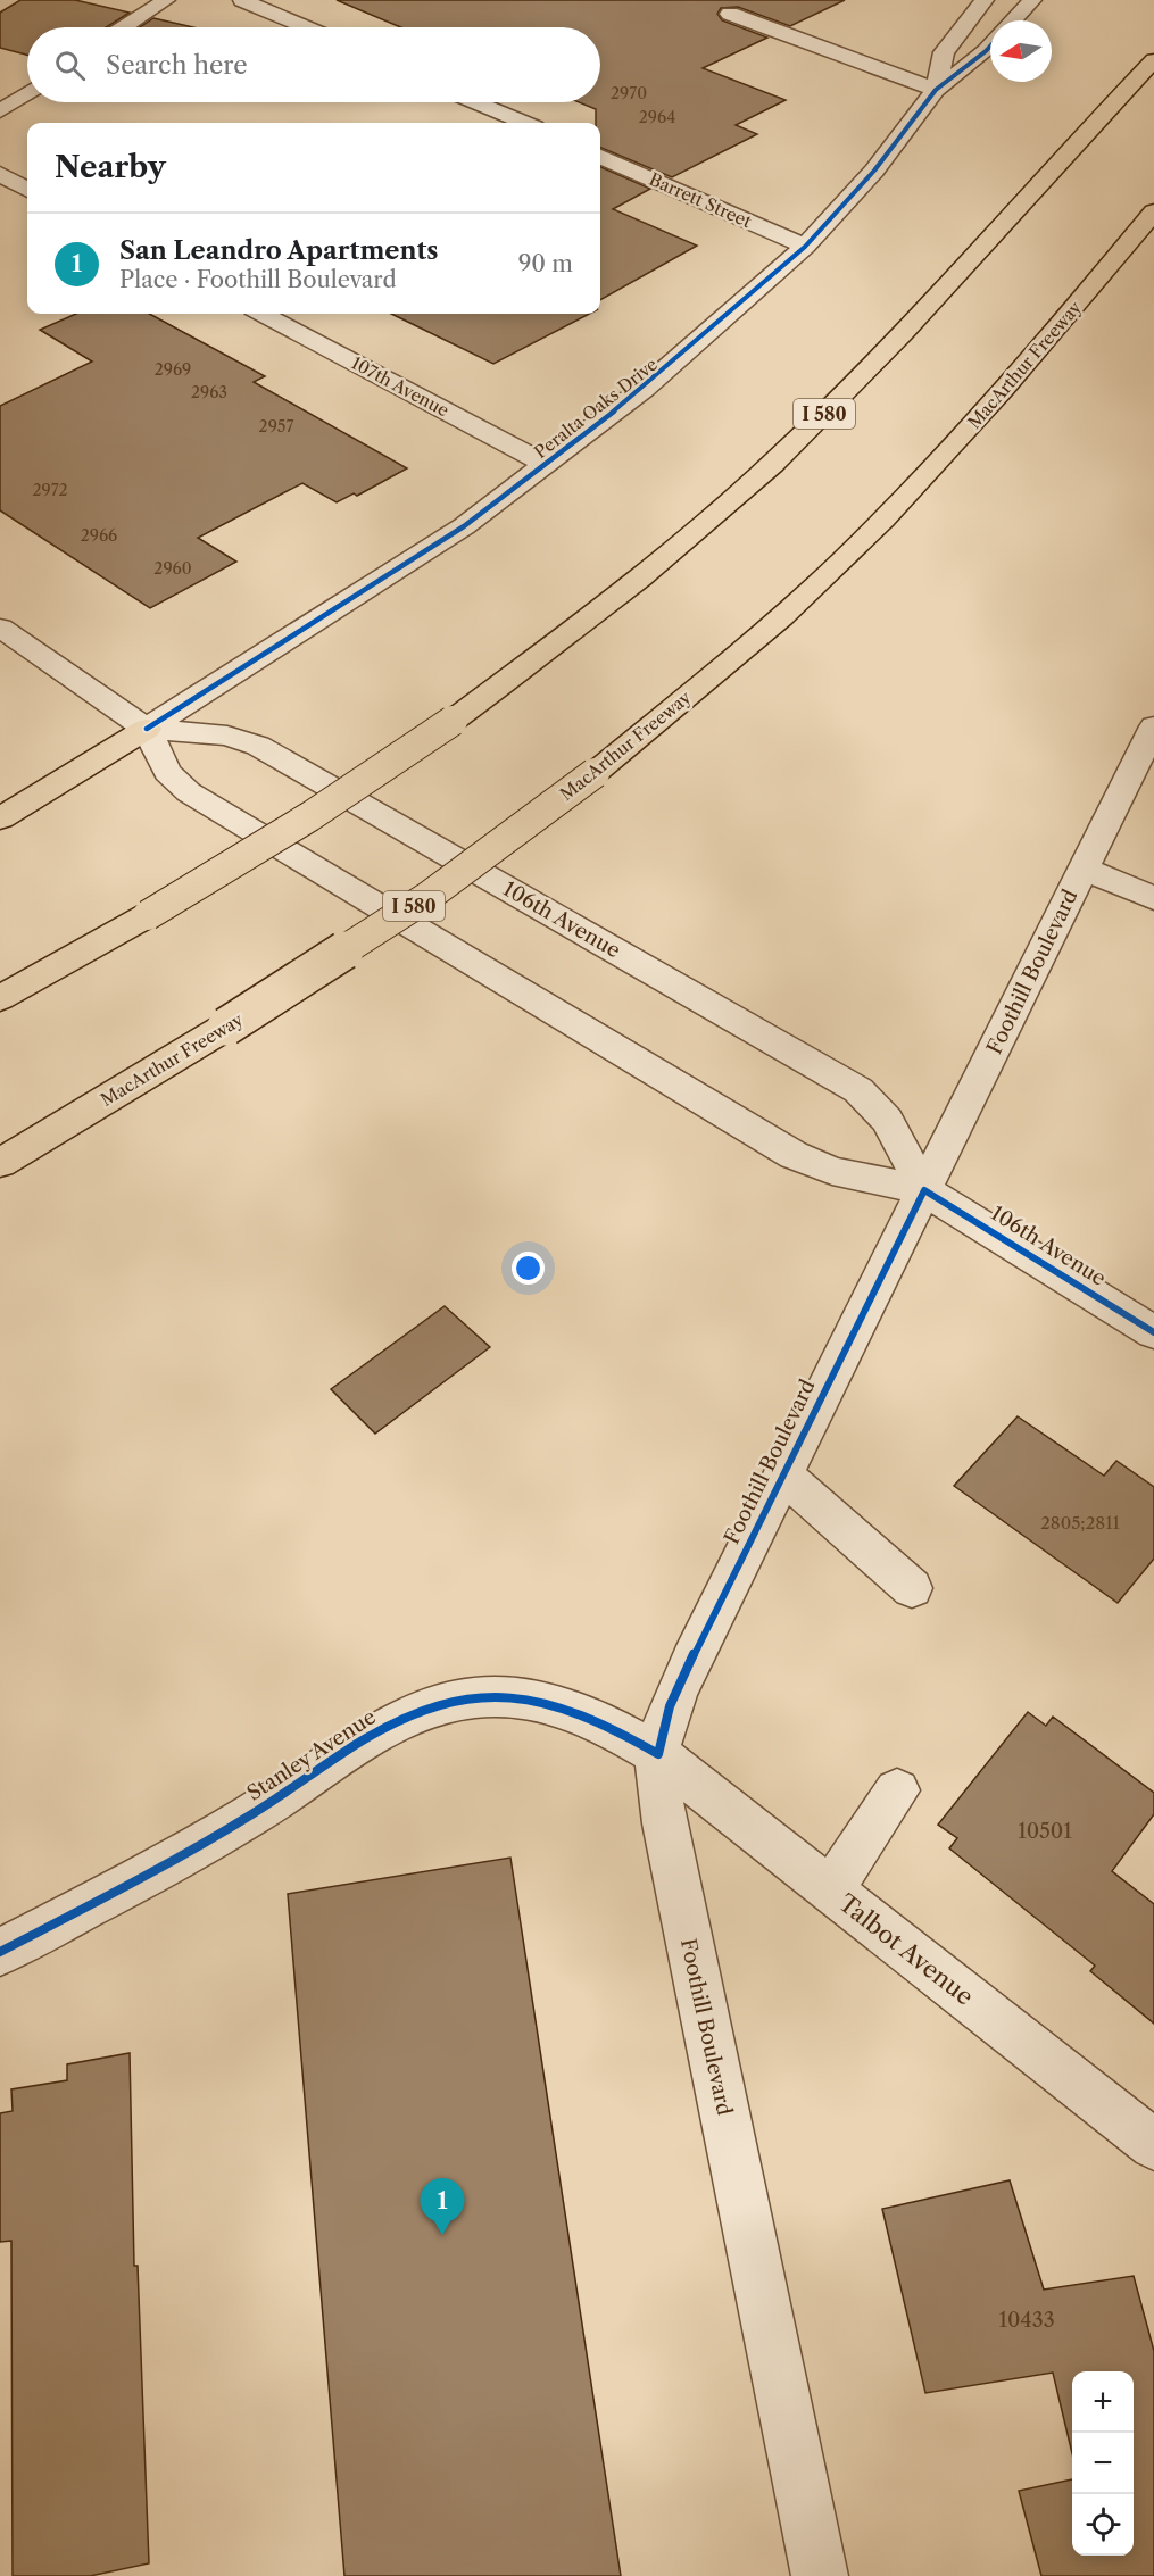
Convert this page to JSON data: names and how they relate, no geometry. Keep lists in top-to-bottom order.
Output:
{
  "streets": {
    "highway": ["MacArthur Freeway", "I 580"],
    "street": [
      "Barrett Street",
      "107th Avenue",
      "Peralta Oaks Drive",
      "106th Avenue",
      "Foothill Boulevard",
      "Stanley Avenue",
      "Talbot Avenue"
    ]
  },
  "crossings": [
    ["Barrett Street", "Peralta Oaks Drive"],
    ["107th Avenue", "Peralta Oaks Drive"],
    ["Peralta Oaks Drive", "106th Avenue"],
    ["106th Avenue", "Foothill Boulevard"],
    ["Foothill Boulevard", "Stanley Avenue"],
    ["Foothill Boulevard", "Talbot Avenue"],
    ["Stanley Avenue", "Talbot Avenue"]
  ],
  "house_numbers": [
    "2970",
    "2964",
    "2969",
    "2963",
    "2957",
    "2972",
    "2966",
    "2960",
    "2805;2811",
    "10501",
    "10433"
  ],
  "north": "left",
  "page": {
    "search": "Search here",
    "heading": "Nearby",
    "list": [
      {
        "mark": "1",
        "name": "San Leandro Apartments",
        "note": "Place · Foothill Boulevard",
        "value": "90 m"
      }
    ],
    "pins": "1",
    "map_buttons": ["+", "−"]
  }
}
